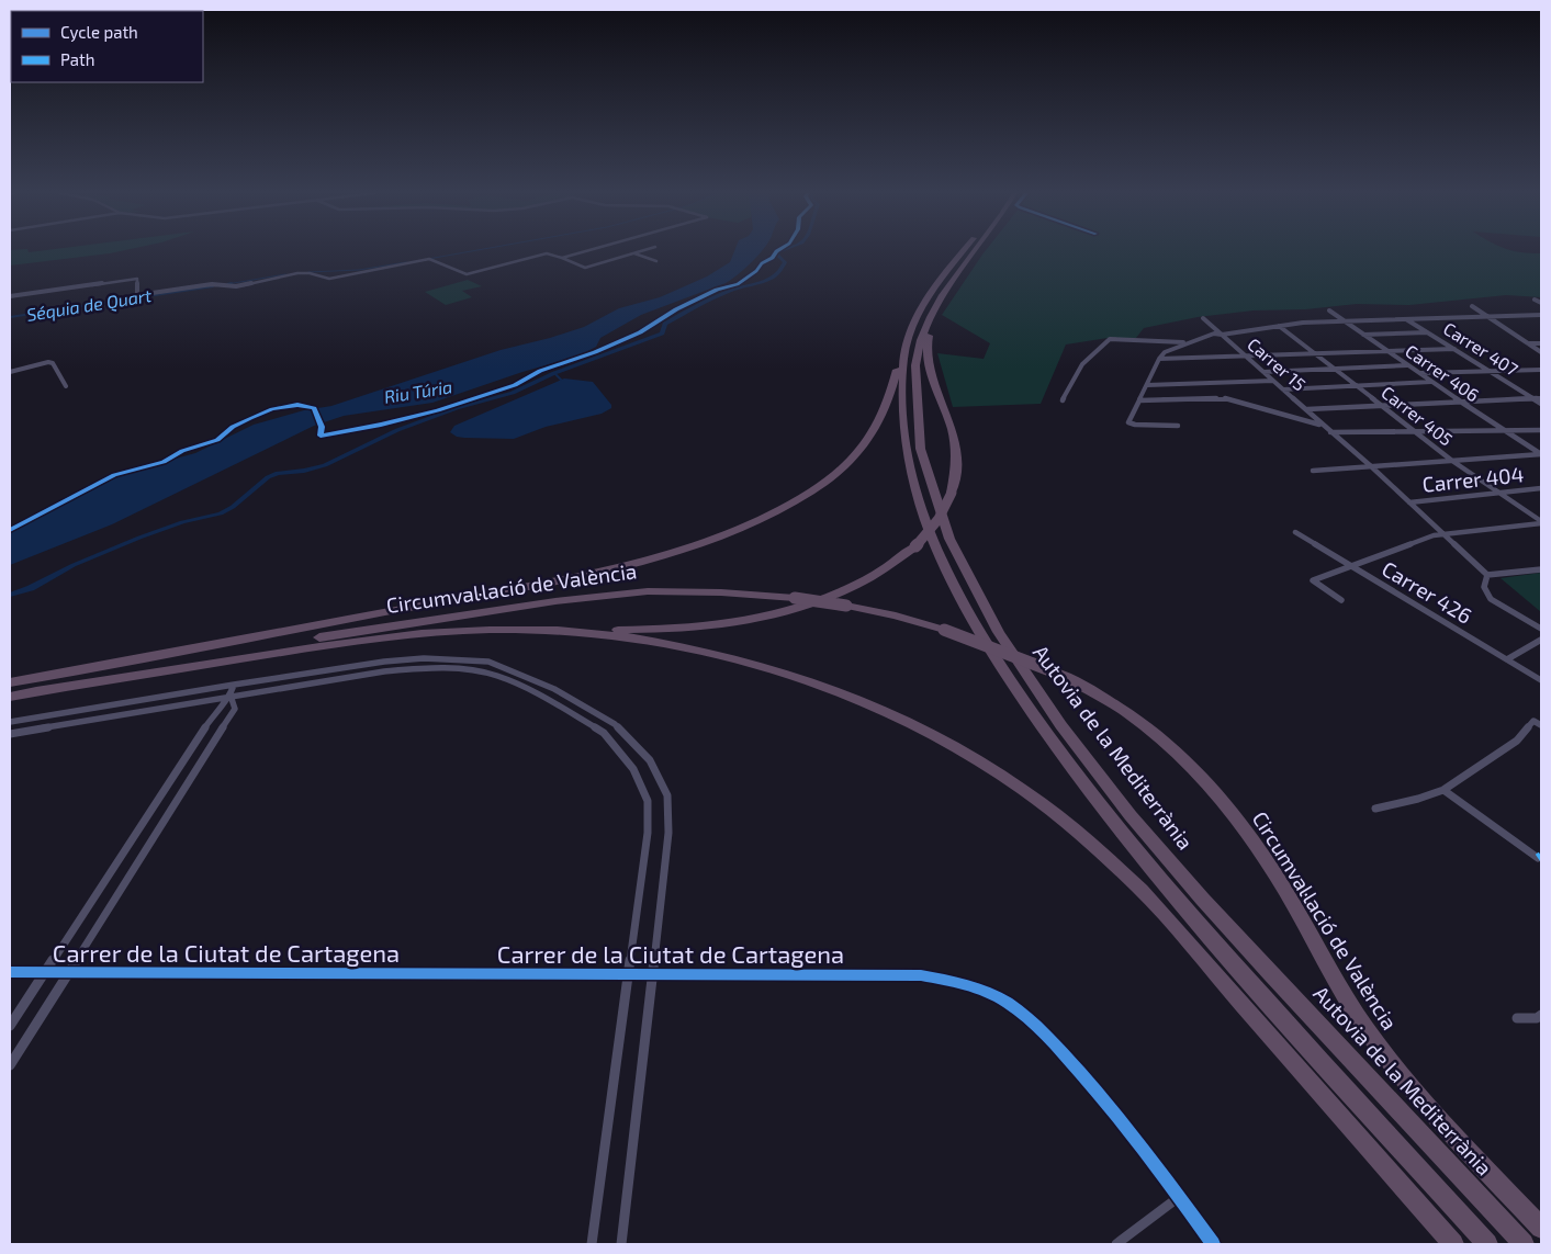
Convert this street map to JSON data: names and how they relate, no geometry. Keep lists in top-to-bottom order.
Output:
{
  "streets": {
    "highway": ["Circumval·lació de València", "Autovia de la Mediterrània"],
    "street": [
      "Carrer 407",
      "Carrer 15",
      "Carrer 406",
      "Carrer 405",
      "Carrer 404",
      "Carrer 426",
      "Carrer de la Ciutat de Cartagena"
    ]
  },
  "crossings": [
    ["Carrer 407", "Carrer 15"],
    ["Carrer 15", "Carrer 406"],
    ["Carrer 15", "Carrer 405"],
    ["Carrer 15", "Carrer 404"],
    ["Carrer 405", "Carrer 404"]
  ],
  "water": ["Séquia de Quart", "Riu Túria"],
  "legend": ["Cycle path", "Path"]
}
